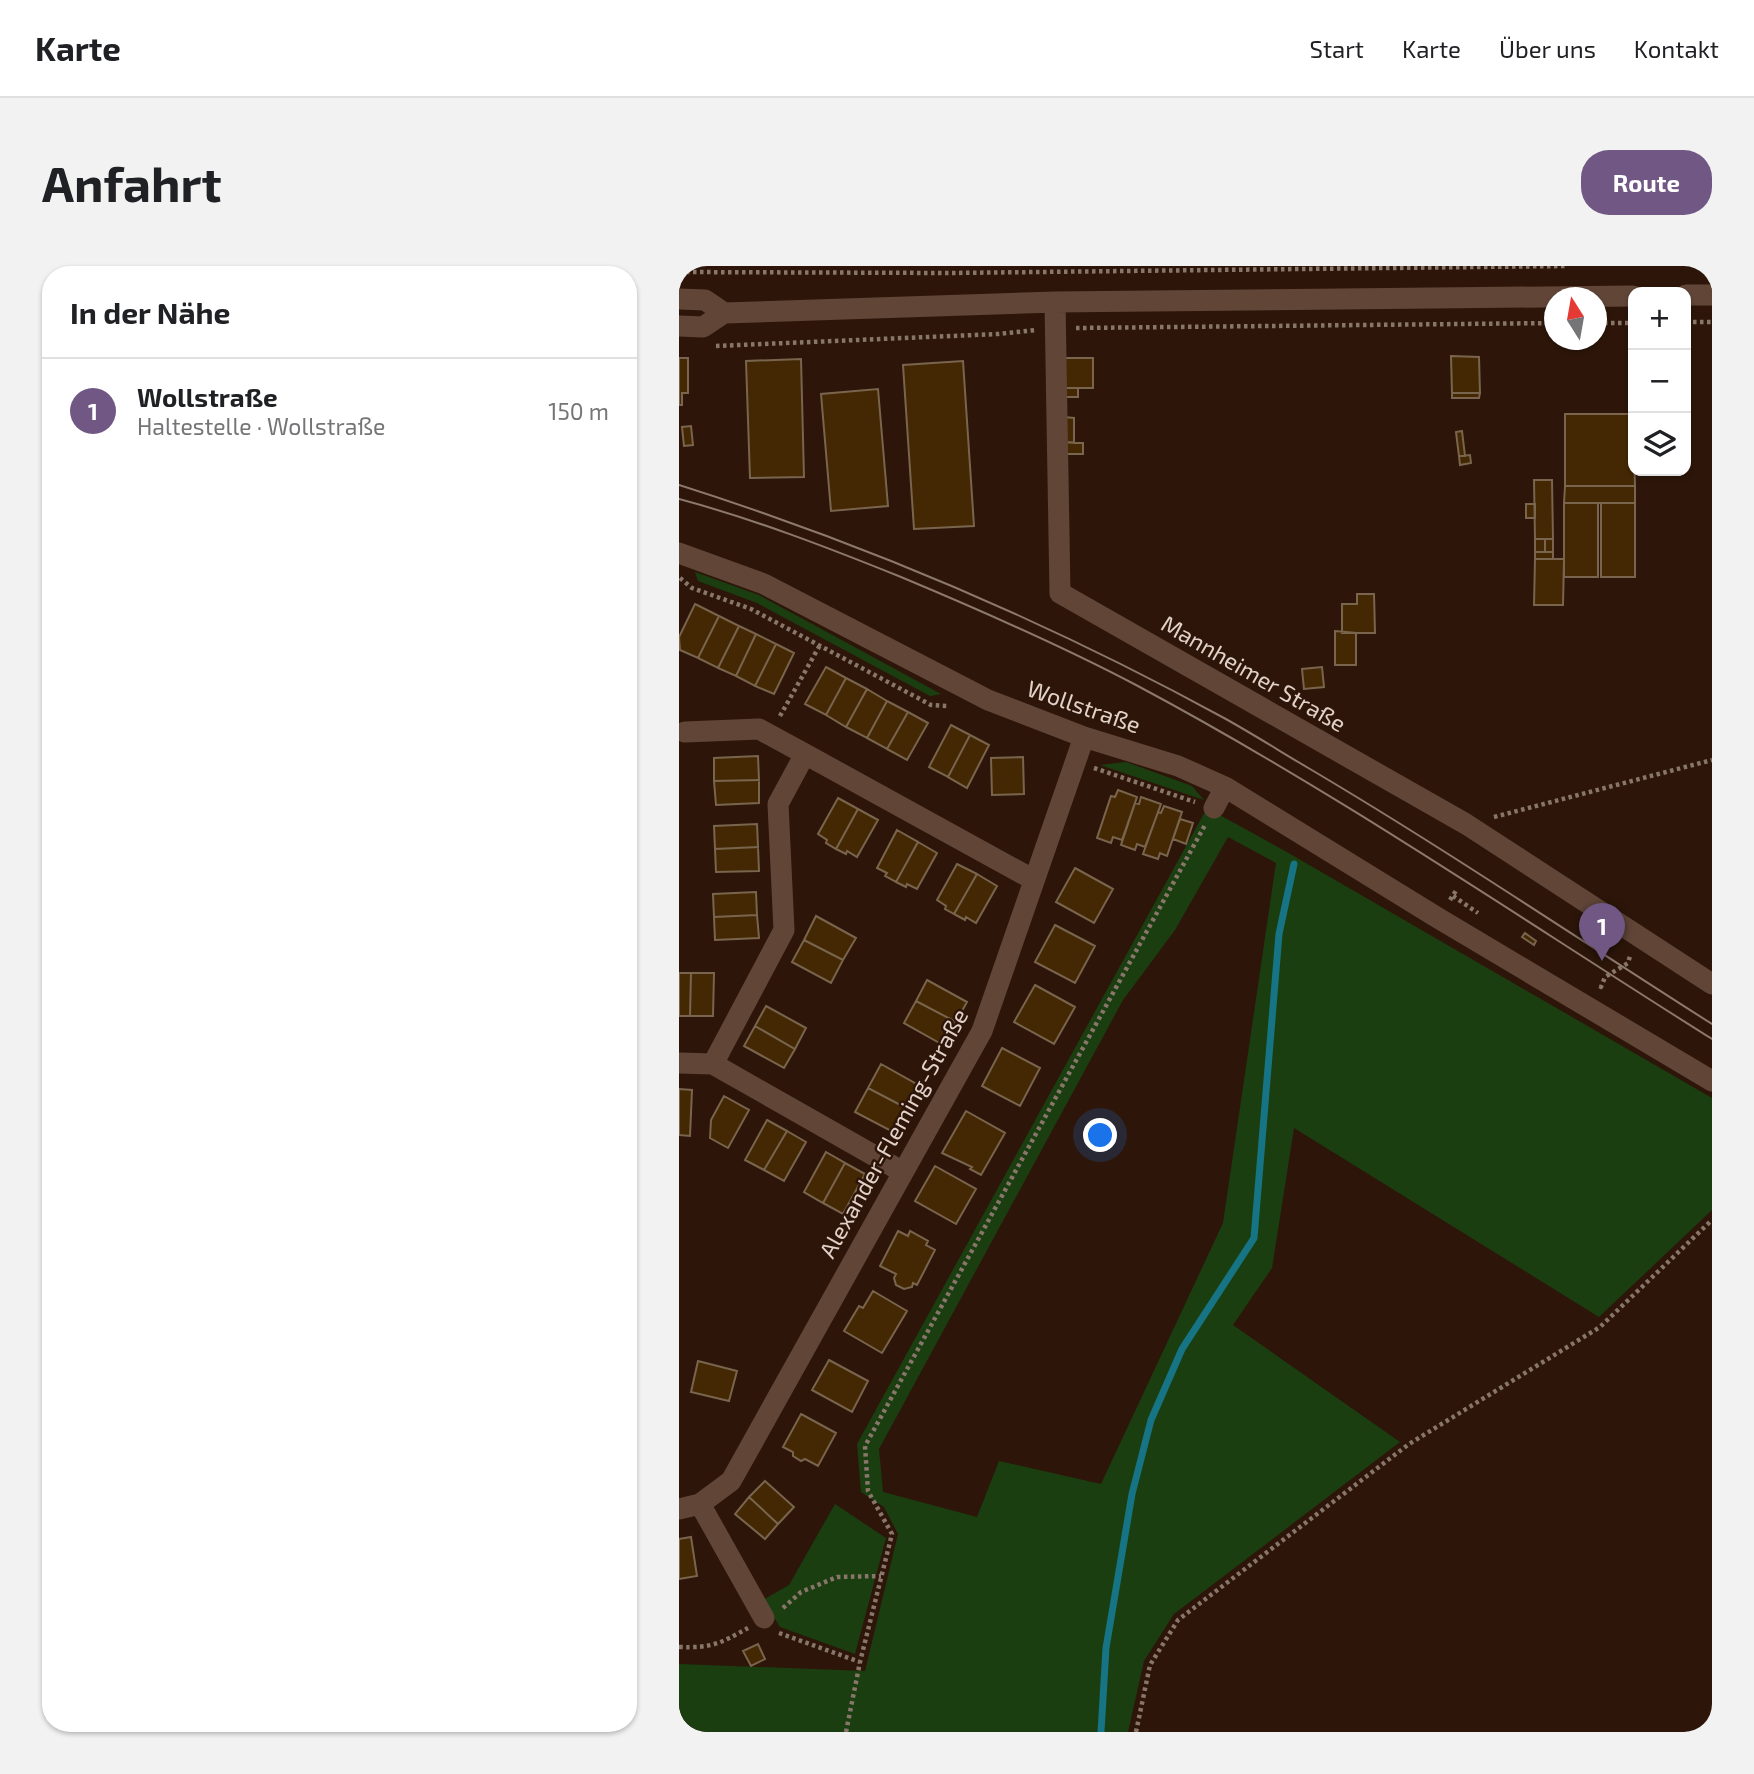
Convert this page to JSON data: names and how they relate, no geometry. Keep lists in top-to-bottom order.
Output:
{
  "streets": {
    "street": ["Mannheimer Straße", "Wollstraße", "Alexander-Fleming-Straße"]
  },
  "crossings": [
    ["Wollstraße", "Alexander-Fleming-Straße"]
  ],
  "north": "top",
  "page": {
    "header": "Karte",
    "nav": [
      "Start",
      "Karte",
      "Über uns",
      "Kontakt"
    ],
    "buttons": "Route",
    "title": "Anfahrt",
    "heading": "In der Nähe",
    "map_buttons": ["+", "−"],
    "list": [
      {
        "mark": "1",
        "name": "Wollstraße",
        "note": "Haltestelle · Wollstraße",
        "value": "150 m"
      }
    ],
    "pins": "1"
  }
}
